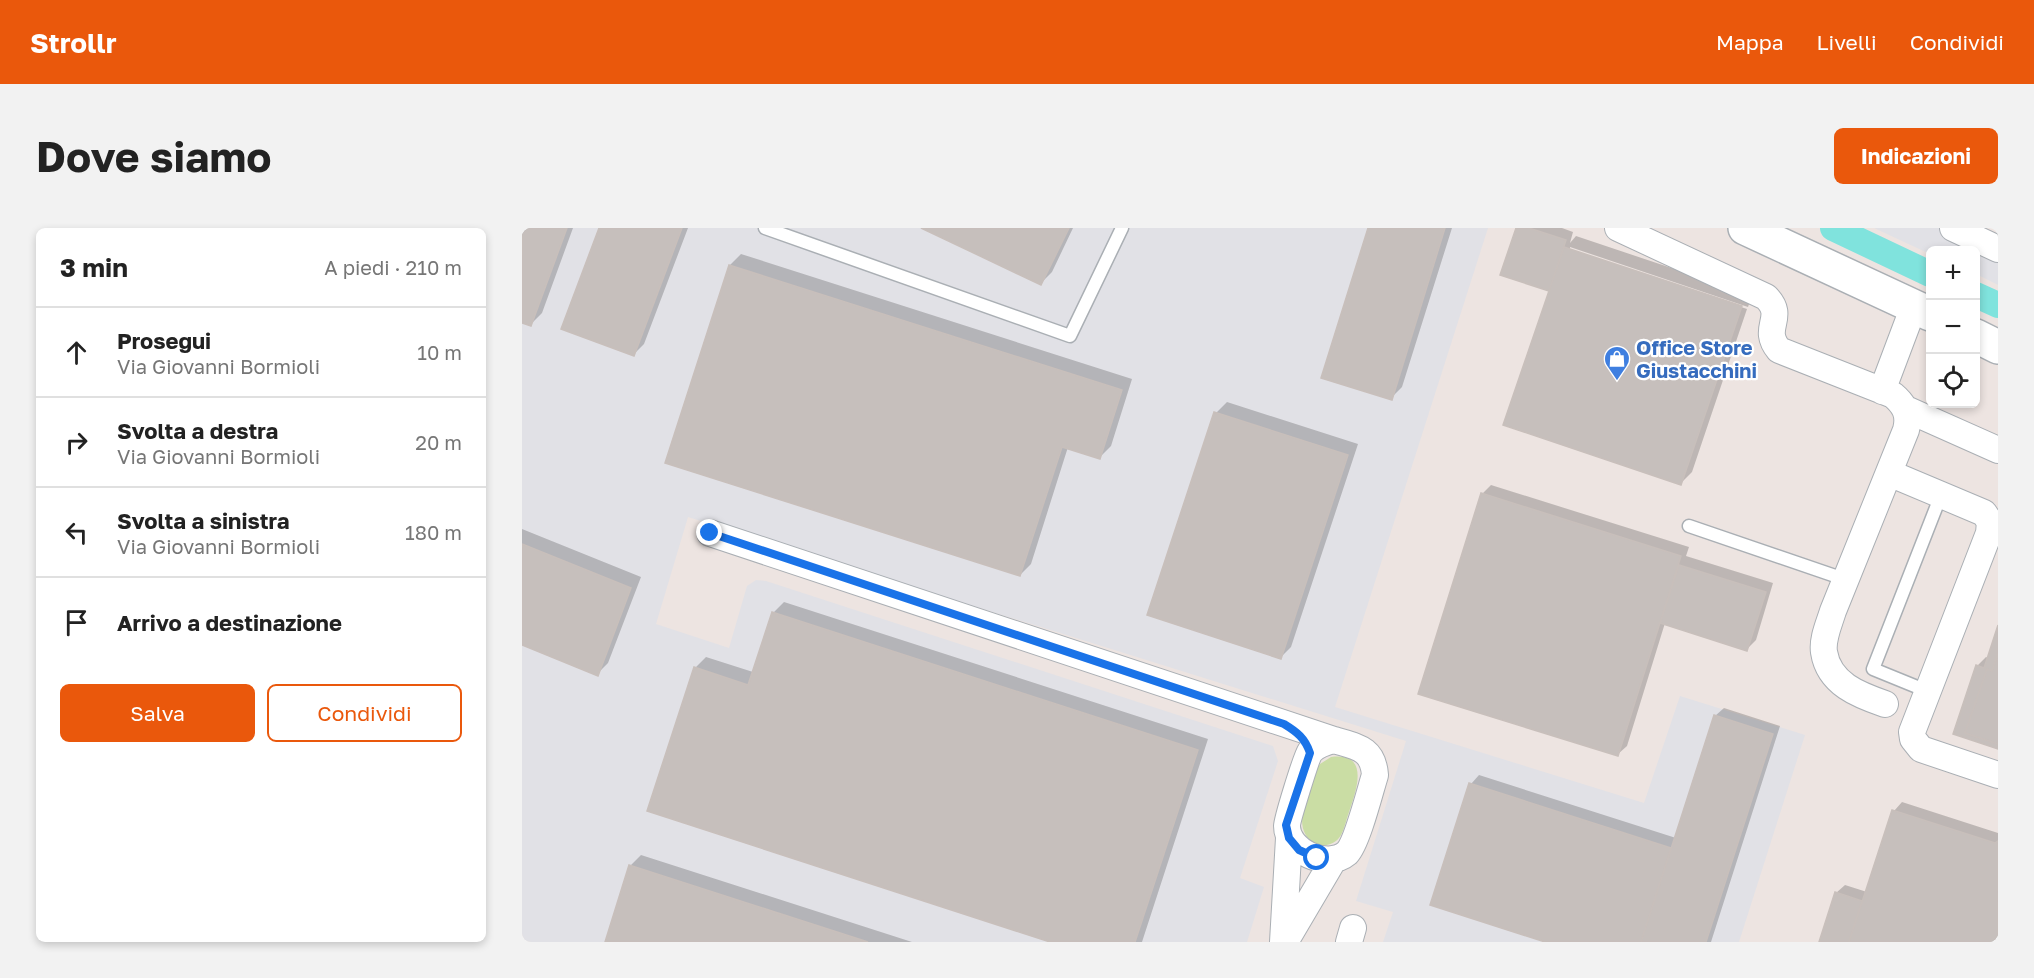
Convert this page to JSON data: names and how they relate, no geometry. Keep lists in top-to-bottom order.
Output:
{
  "places": {
    "shop": ["Office Store Giustacchini"]
  },
  "page": {
    "header": "Strollr",
    "nav": ["Mappa", "Livelli", "Condividi"],
    "buttons": [
      "Indicazioni",
      ["Salva", "Condividi"]
    ],
    "title": "Dove siamo",
    "heading": ["3 min", "A piedi · 210 m"],
    "map_buttons": ["+", "−"],
    "list": [
      ["Prosegui", "Via Giovanni Bormioli", "10 m"],
      ["Svolta a destra", "Via Giovanni Bormioli", "20 m"],
      ["Svolta a sinistra", "Via Giovanni Bormioli", "180 m"],
      "Arrivo a destinazione"
    ]
  }
}
